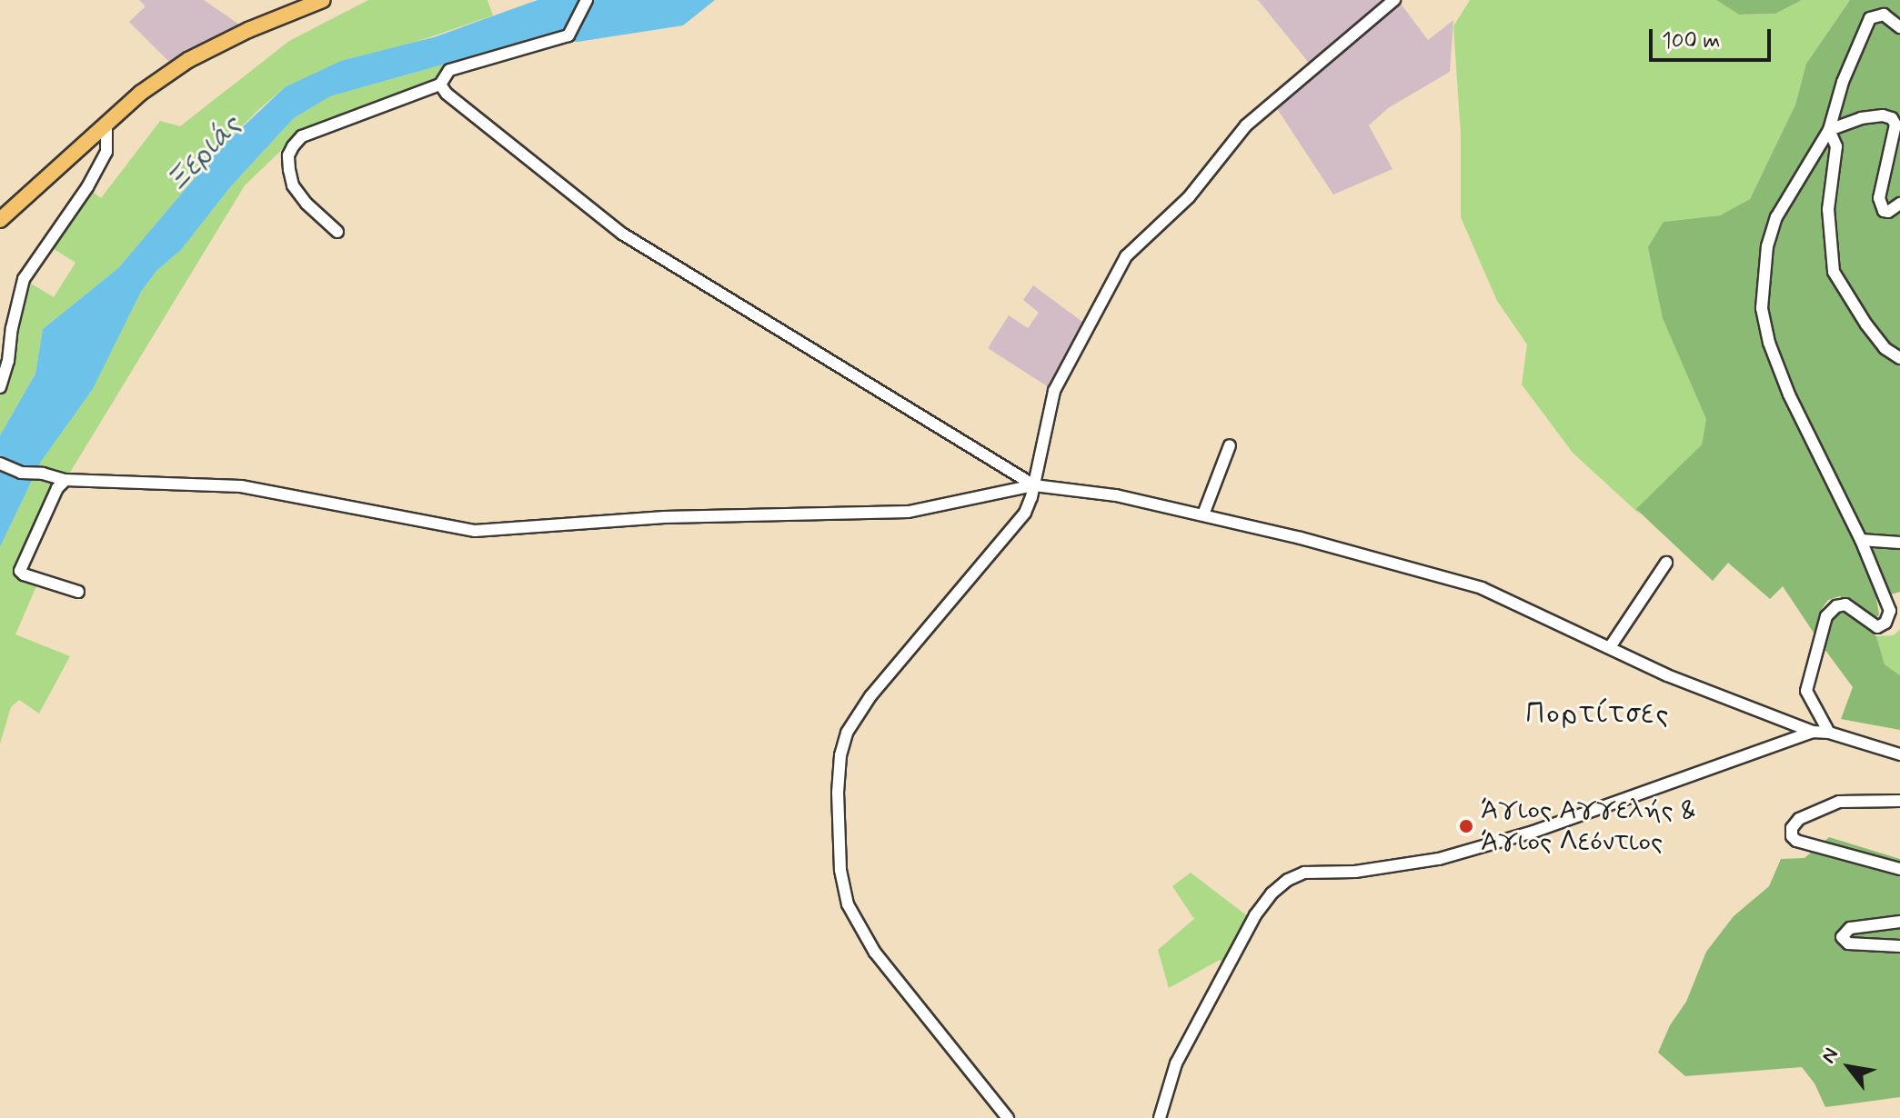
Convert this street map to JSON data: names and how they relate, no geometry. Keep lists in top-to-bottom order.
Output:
{
  "districts": ["Πορτίτσες"],
  "water": ["Ξεριάς"],
  "places": ["Άγιος Αγγελής & Άγιος Λεόντιος"],
  "scale_bar": "100 m",
  "north": "top left"
}
